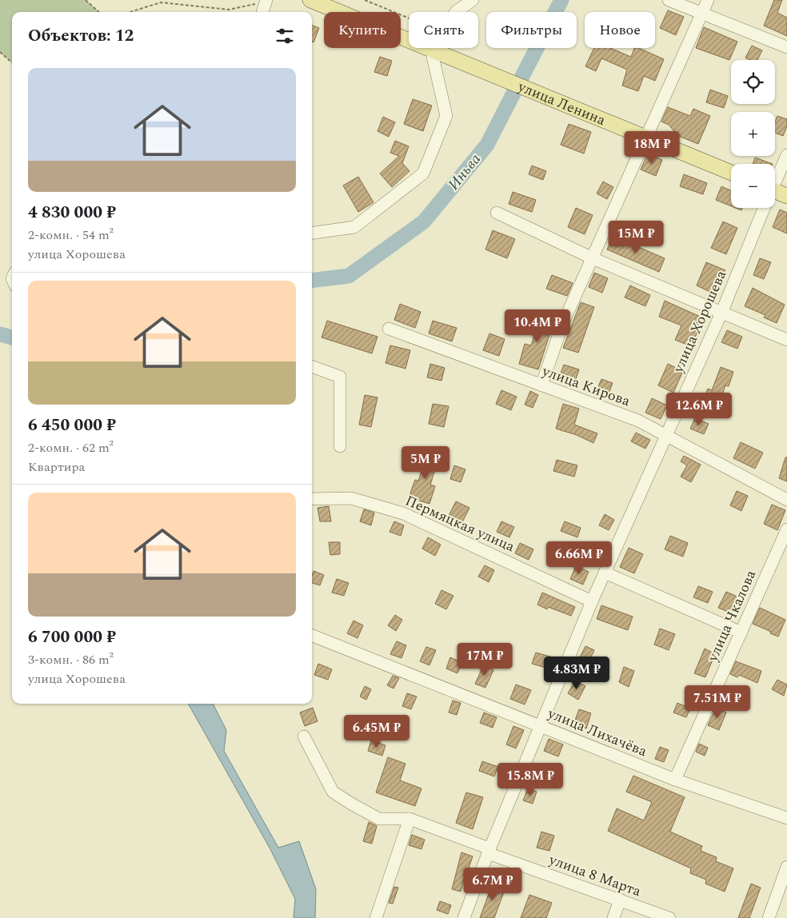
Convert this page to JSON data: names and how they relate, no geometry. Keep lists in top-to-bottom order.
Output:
{
  "streets": {
    "main road": ["улица Ленина"],
    "street": [
      "улица Хорошева",
      "улица Кирова",
      "Пермяцкая улица",
      "улица Чкалова",
      "улица Лихачёва",
      "улица 8 Марта"
    ]
  },
  "crossings": [
    ["улица Хорошева", "улица Кирова"],
    ["улица Хорошева", "Пермяцкая улица"],
    ["улица Хорошева", "улица Лихачёва"],
    ["улица Хорошева", "улица 8 Марта"],
    ["улица Чкалова", "улица Лихачёва"]
  ],
  "water": ["Иньва"],
  "page": {
    "chip": [
      "Купить",
      "Снять",
      "Фильтры",
      "Новое"
    ],
    "heading": "Объектов: 12",
    "map_buttons": ["+", "−"],
    "list": [
      {
        "name": "4 830 000 ₽",
        "note": "2-комн. · 54 m² · улица Хорошева"
      },
      {
        "name": "6 450 000 ₽",
        "note": "2-комн. · 62 m² · Квартира"
      },
      {
        "name": "6 700 000 ₽",
        "note": "3-комн. · 86 m² · улица Хорошева"
      }
    ],
    "price": [
      "18M ₽",
      "15M ₽",
      "10.4M ₽",
      "12.6M ₽",
      "5M ₽",
      "6.66M ₽",
      "17M ₽",
      "4.83M ₽",
      "7.51M ₽",
      "6.45M ₽",
      "15.8M ₽",
      "6.7M ₽"
    ]
  }
}
